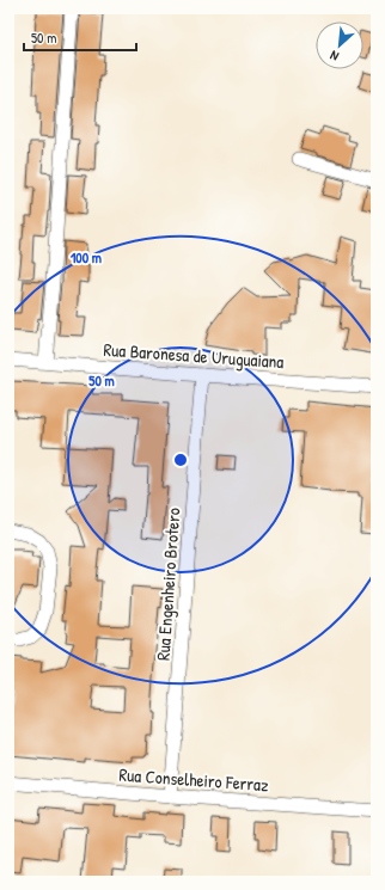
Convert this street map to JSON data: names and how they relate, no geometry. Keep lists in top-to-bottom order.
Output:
{
  "streets": {
    "street": ["Rua Baronesa de Uruguaiana", "Rua Engenheiro Brotero", "Rua Conselheiro Ferraz"]
  },
  "crossings": [
    ["Rua Baronesa de Uruguaiana", "Rua Engenheiro Brotero"],
    ["Rua Engenheiro Brotero", "Rua Conselheiro Ferraz"]
  ],
  "scale_bar": "50 m",
  "north": "bottom left",
  "rings": ["100 m", "50 m"]
}
